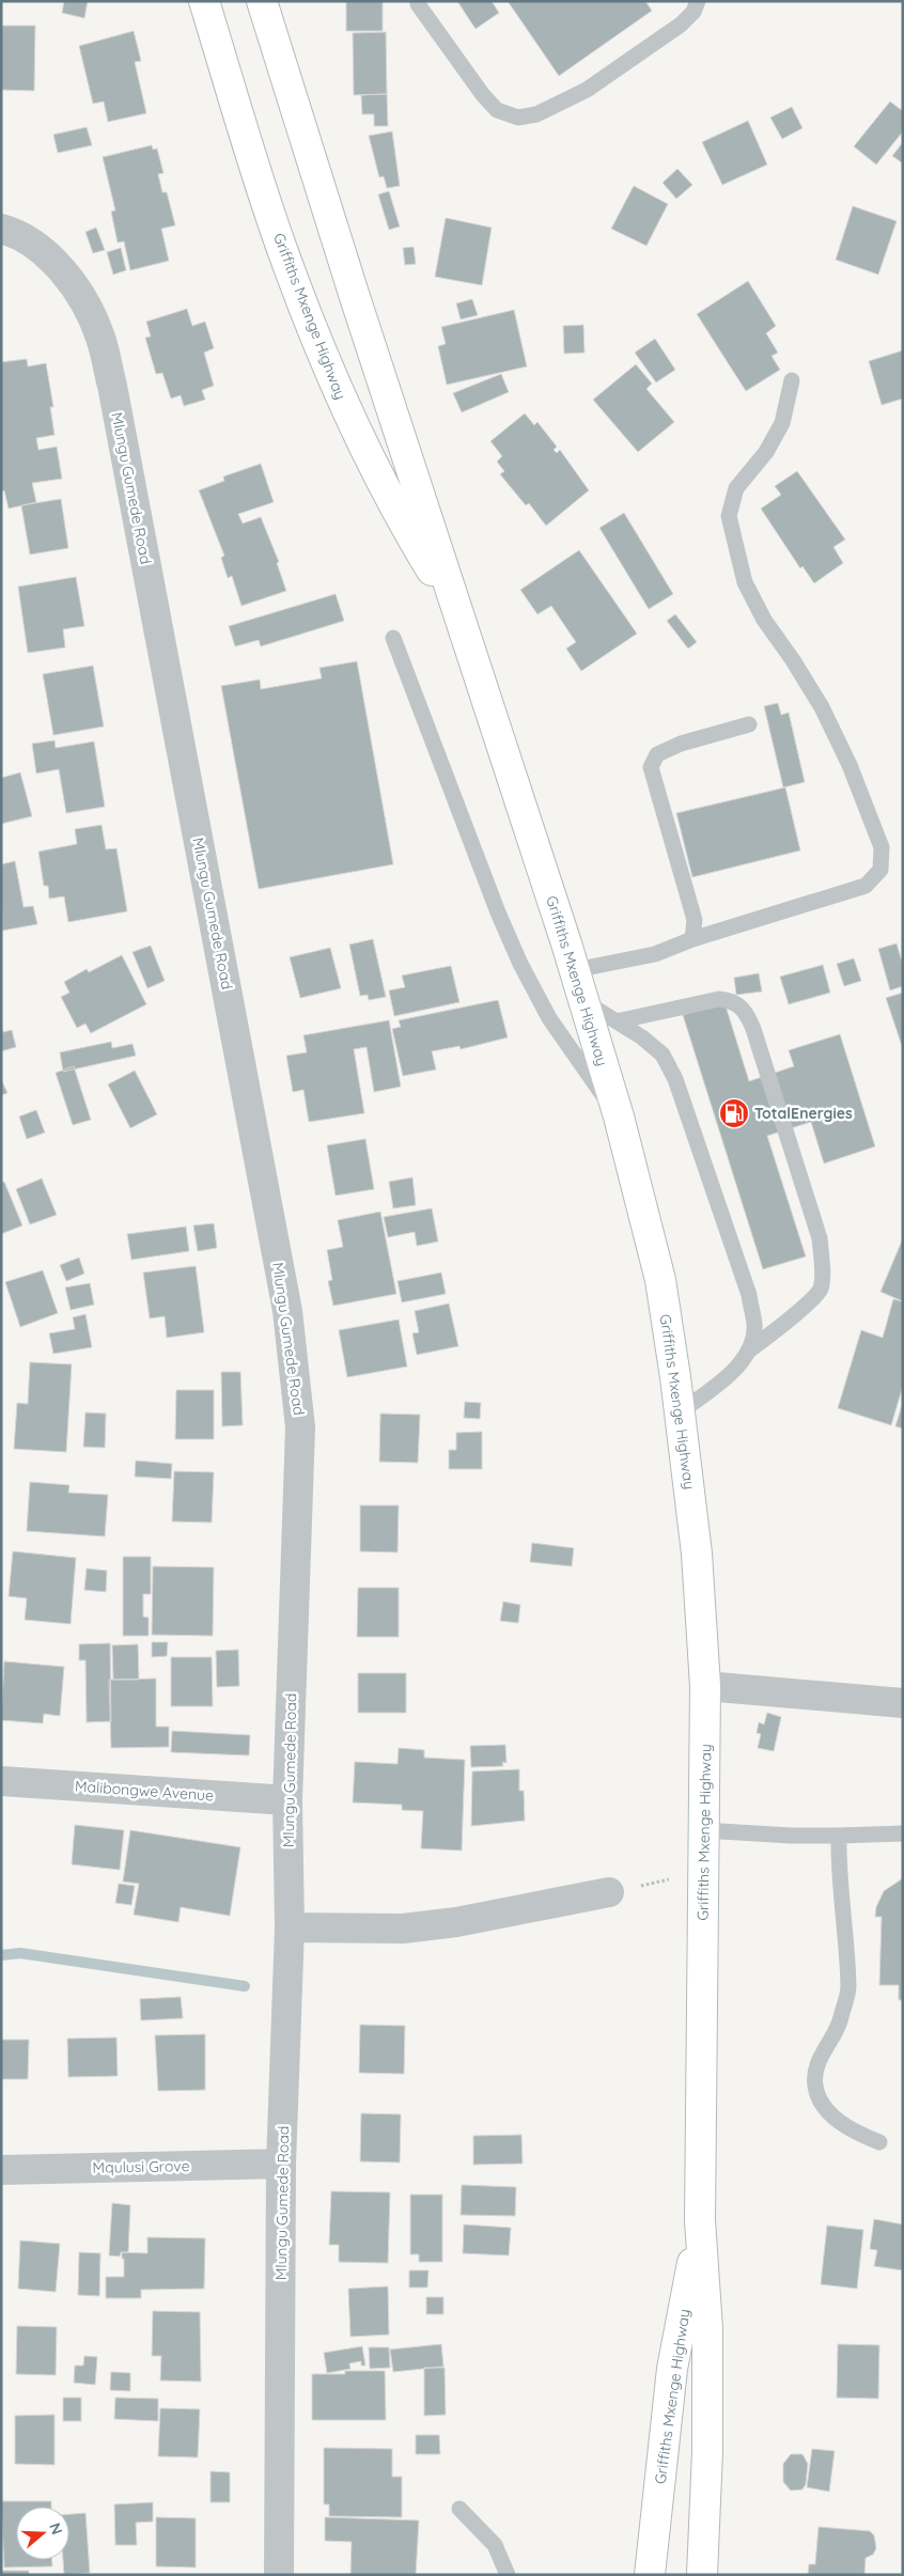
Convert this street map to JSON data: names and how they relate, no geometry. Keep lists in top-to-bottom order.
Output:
{
  "streets": {
    "street": [
      "Griffiths Mxenge Highway",
      "Mlungu Gumede Road",
      "Malibongwe Avenue",
      "Mqulusi Grove"
    ]
  },
  "crossings": [
    ["Mlungu Gumede Road", "Malibongwe Avenue"],
    ["Mlungu Gumede Road", "Mqulusi Grove"]
  ],
  "places": {
    "fuel station": ["TotalEnergies"]
  },
  "north": "right"
}
